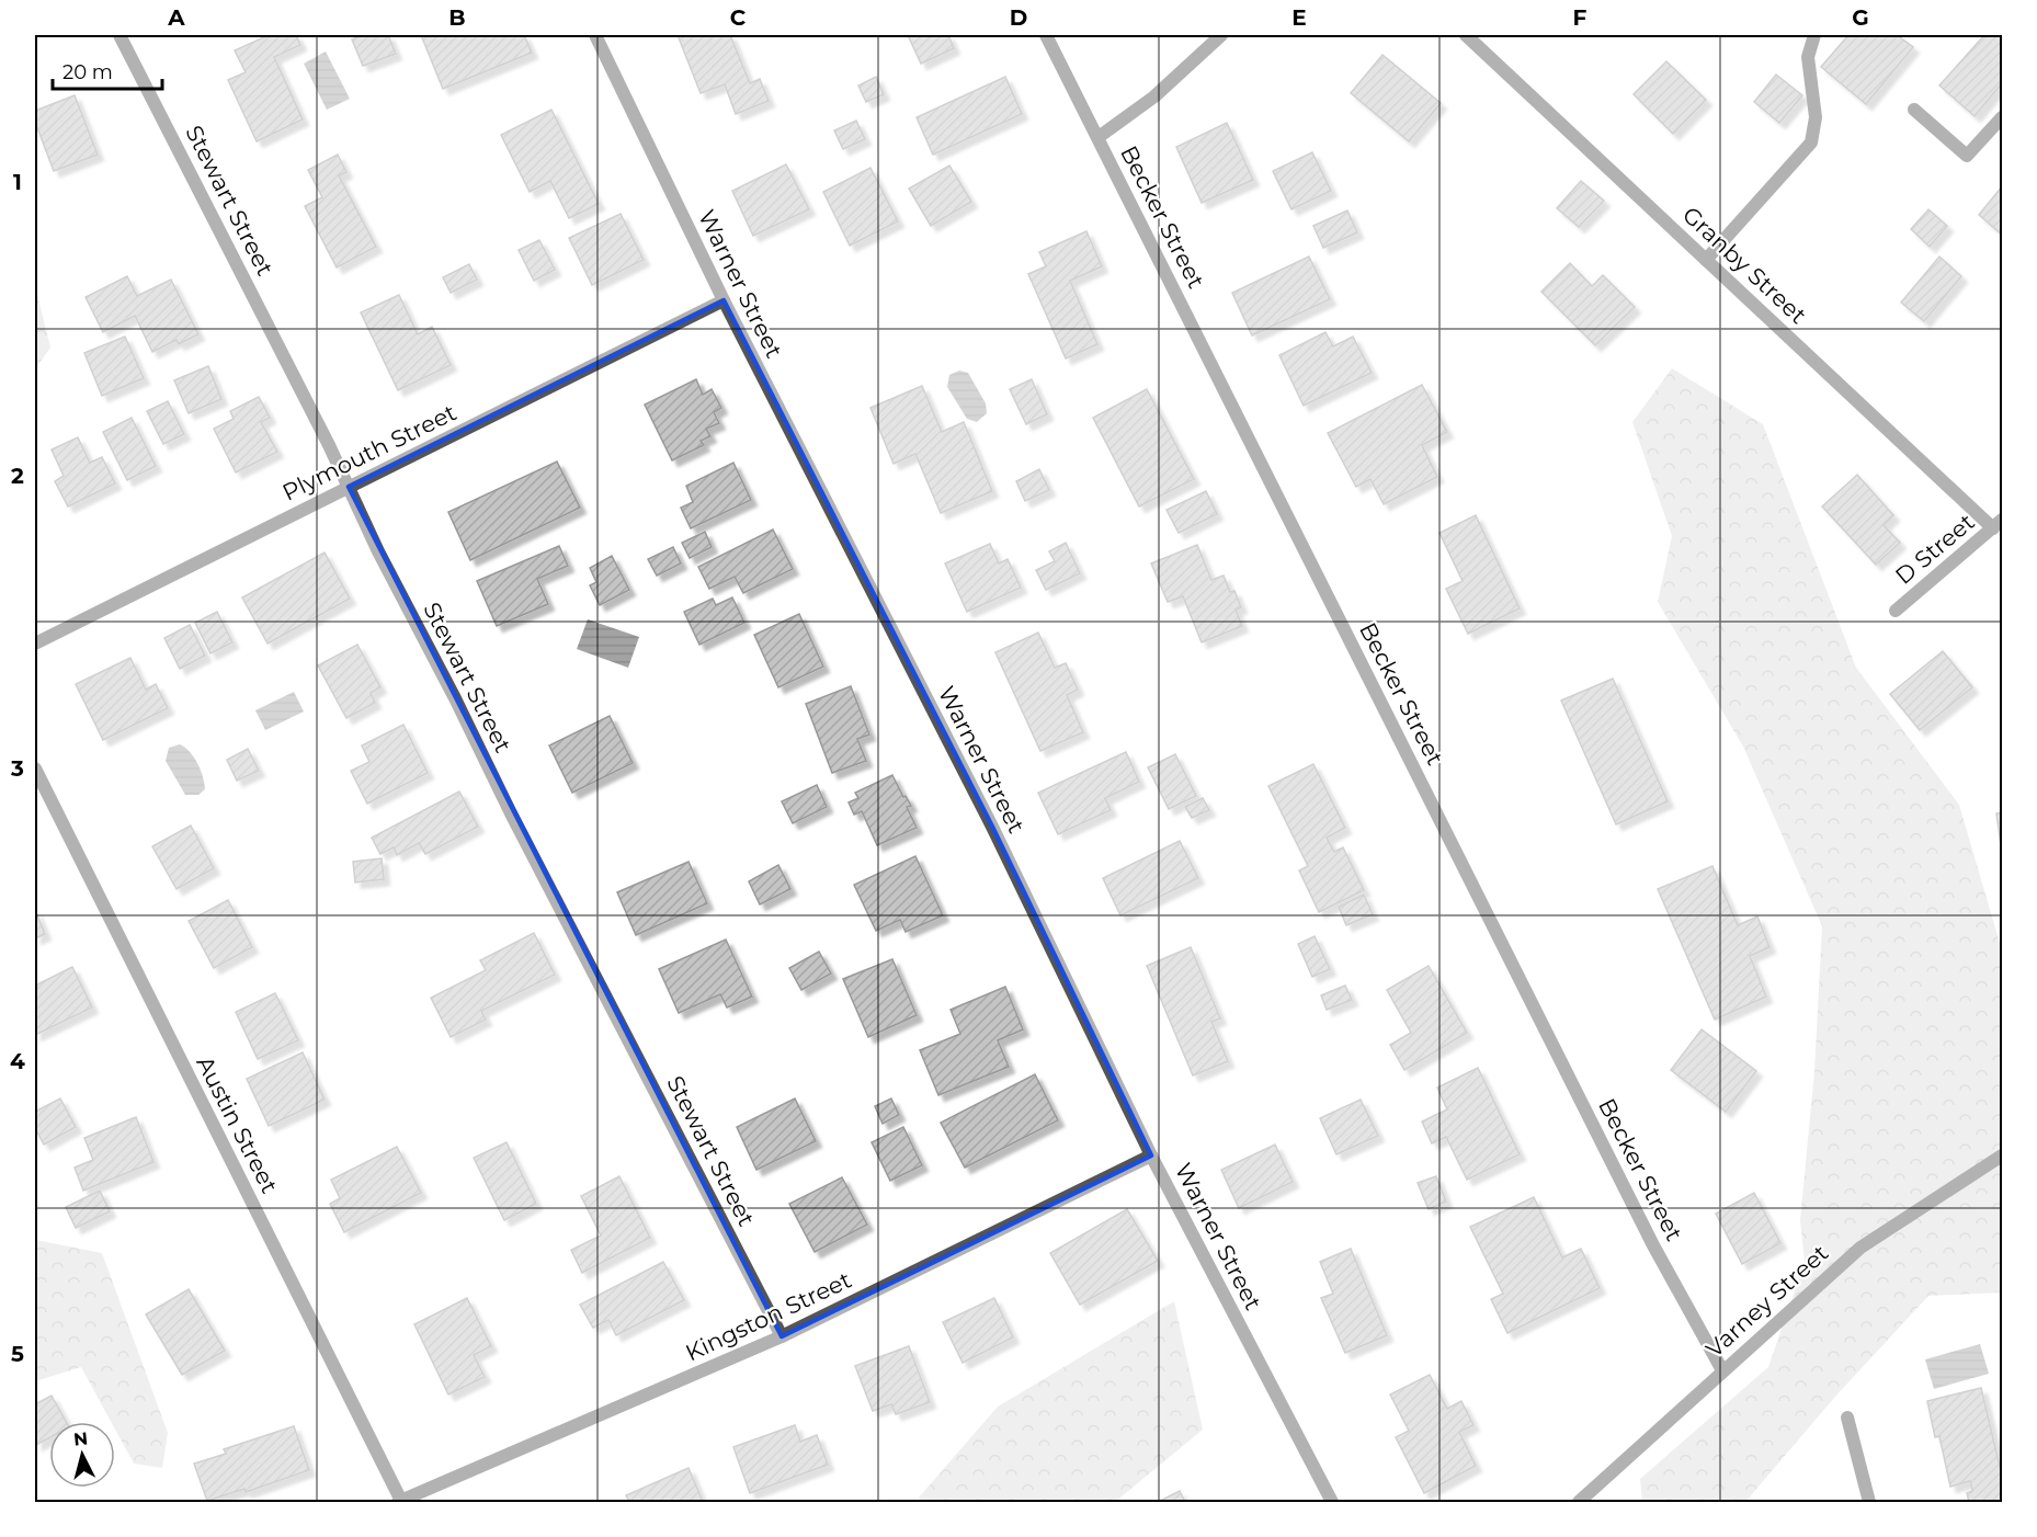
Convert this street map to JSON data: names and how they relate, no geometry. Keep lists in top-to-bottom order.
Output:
{
  "streets": {
    "street": [
      "Stewart Street",
      "Becker Street",
      "Granby Street",
      "Warner Street",
      "Plymouth Street",
      "D Street",
      "Austin Street",
      "Varney Street",
      "Kingston Street"
    ]
  },
  "crossings": [
    ["Stewart Street", "Plymouth Street"],
    ["Stewart Street", "Kingston Street"],
    ["Becker Street", "Varney Street"],
    ["Granby Street", "D Street"],
    ["Warner Street", "Plymouth Street"],
    ["Warner Street", "Kingston Street"],
    ["Austin Street", "Kingston Street"]
  ],
  "scale_bar": "20 m",
  "north": "top",
  "grid": {
    "columns": [
      "A",
      "B",
      "C",
      "D",
      "E",
      "F",
      "G"
    ],
    "rows": [
      "1",
      "2",
      "3",
      "4",
      "5"
    ]
  }
}
